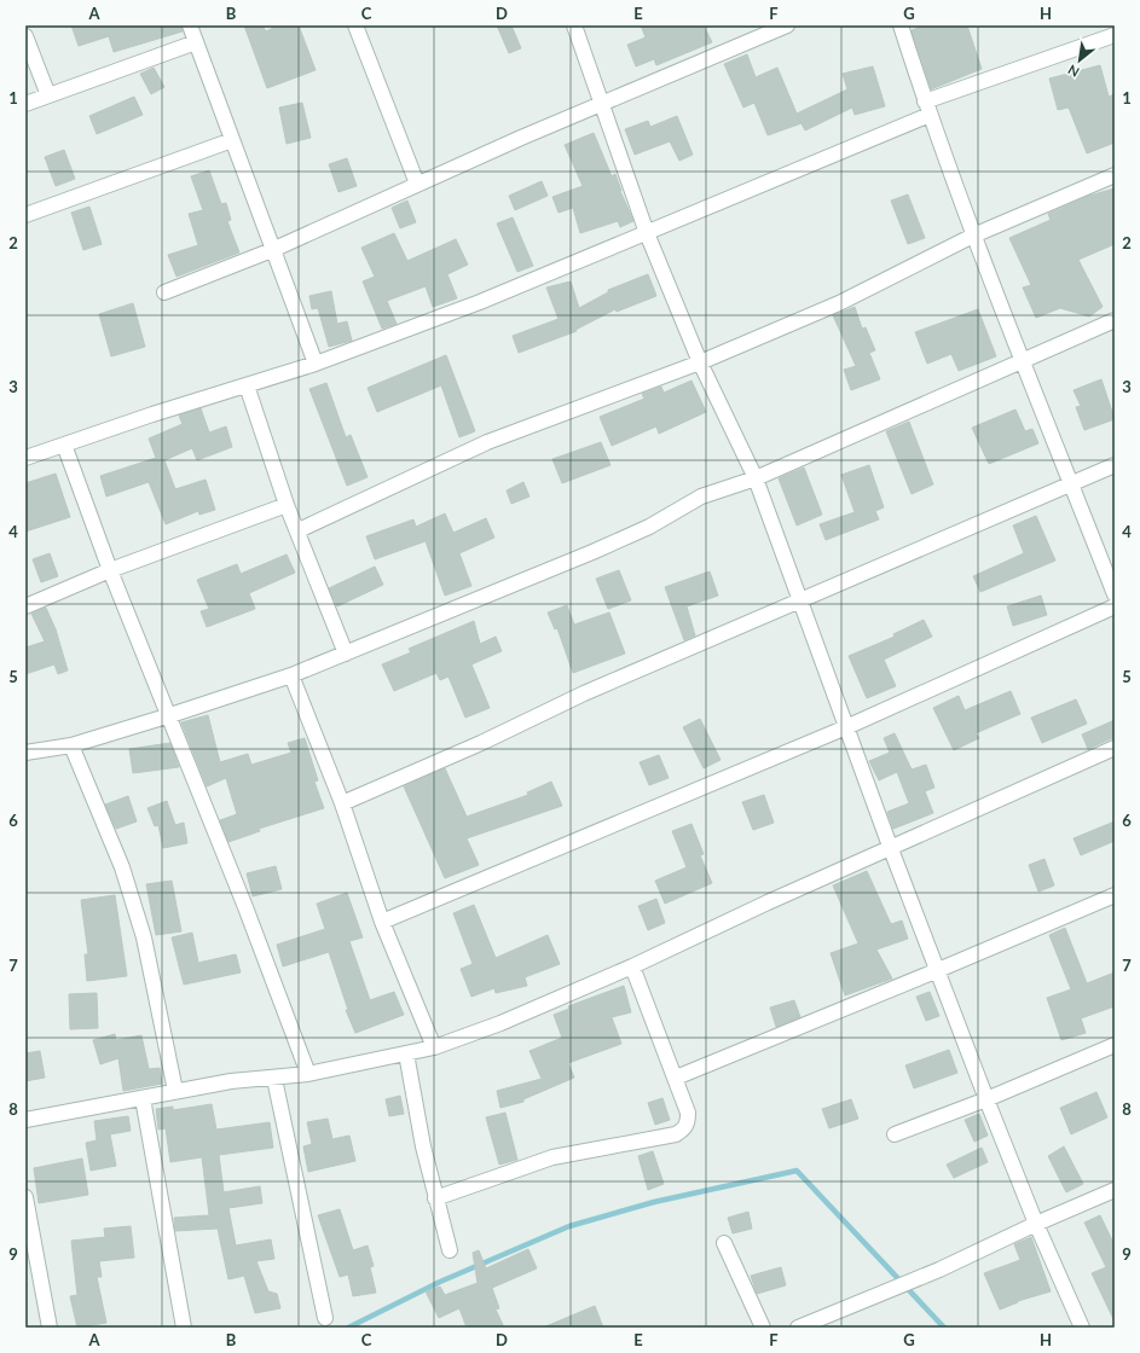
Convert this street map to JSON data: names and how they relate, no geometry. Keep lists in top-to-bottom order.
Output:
{
  "north": "bottom left",
  "grid": {
    "columns": [
      "A",
      "B",
      "C",
      "D",
      "E",
      "F",
      "G",
      "H"
    ],
    "rows": [
      "1",
      "2",
      "3",
      "4",
      "5",
      "6",
      "7",
      "8",
      "9"
    ]
  }
}
